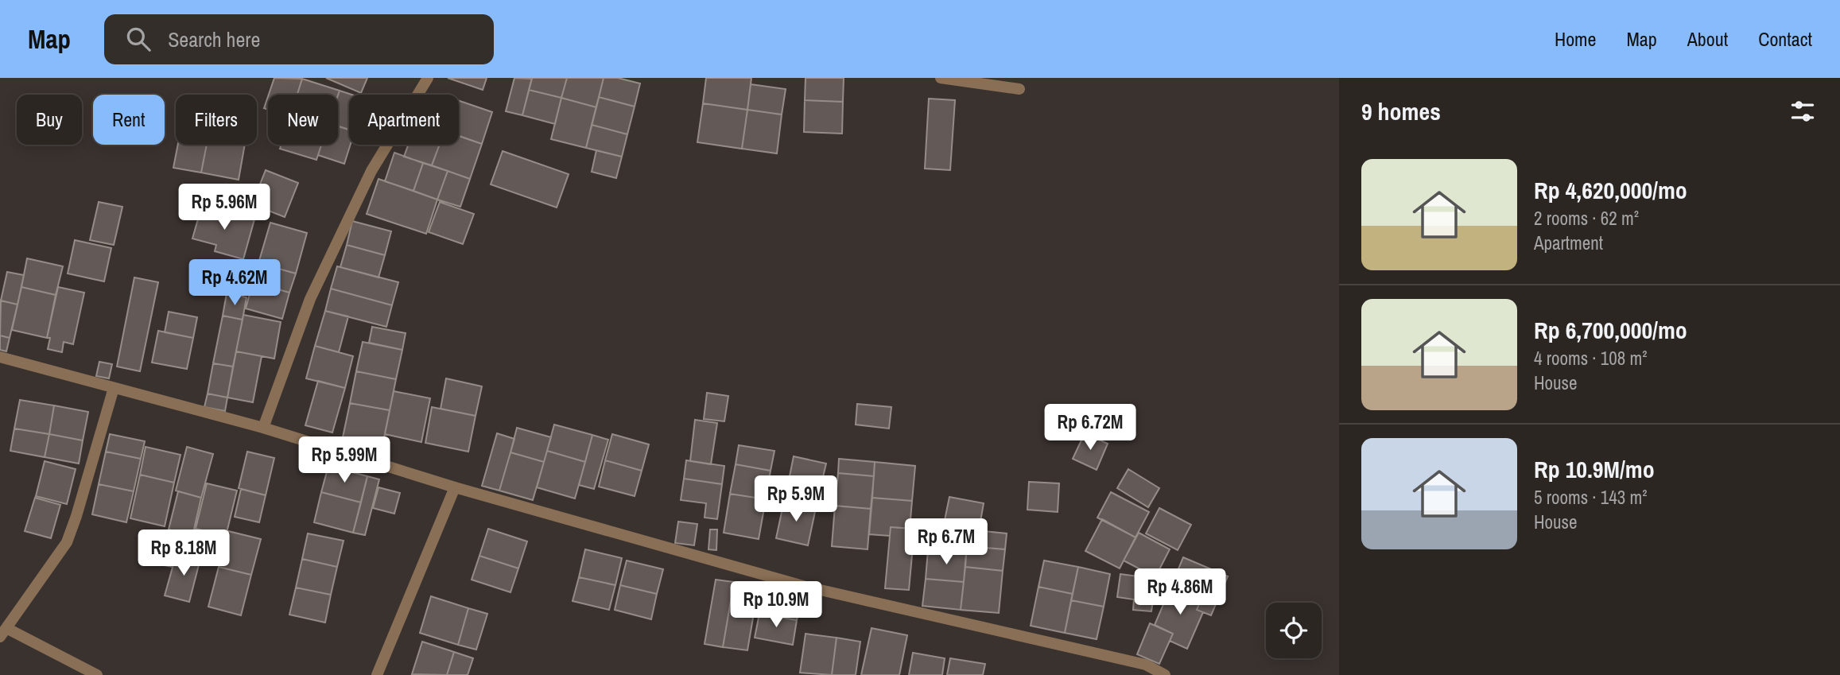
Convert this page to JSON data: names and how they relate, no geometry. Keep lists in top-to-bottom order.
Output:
{
  "page": {
    "header": "Map",
    "search": "Search here",
    "nav": [
      "Home",
      "Map",
      "About",
      "Contact"
    ],
    "heading": "9 homes",
    "chip": [
      "Buy",
      "Rent",
      "Filters",
      "New",
      "Apartment"
    ],
    "list": [
      {
        "name": "Rp 4,620,000/mo",
        "note": "2 rooms · 62 m² · Apartment"
      },
      {
        "name": "Rp 6,700,000/mo",
        "note": "4 rooms · 108 m² · House"
      },
      {
        "name": "Rp 10.9M/mo",
        "note": "5 rooms · 143 m² · House"
      }
    ],
    "price": [
      "Rp 5.96M",
      "Rp 4.62M",
      "Rp 6.72M",
      "Rp 5.99M",
      "Rp 5.9M",
      "Rp 6.7M",
      "Rp 8.18M",
      "Rp 4.86M",
      "Rp 10.9M"
    ]
  }
}
